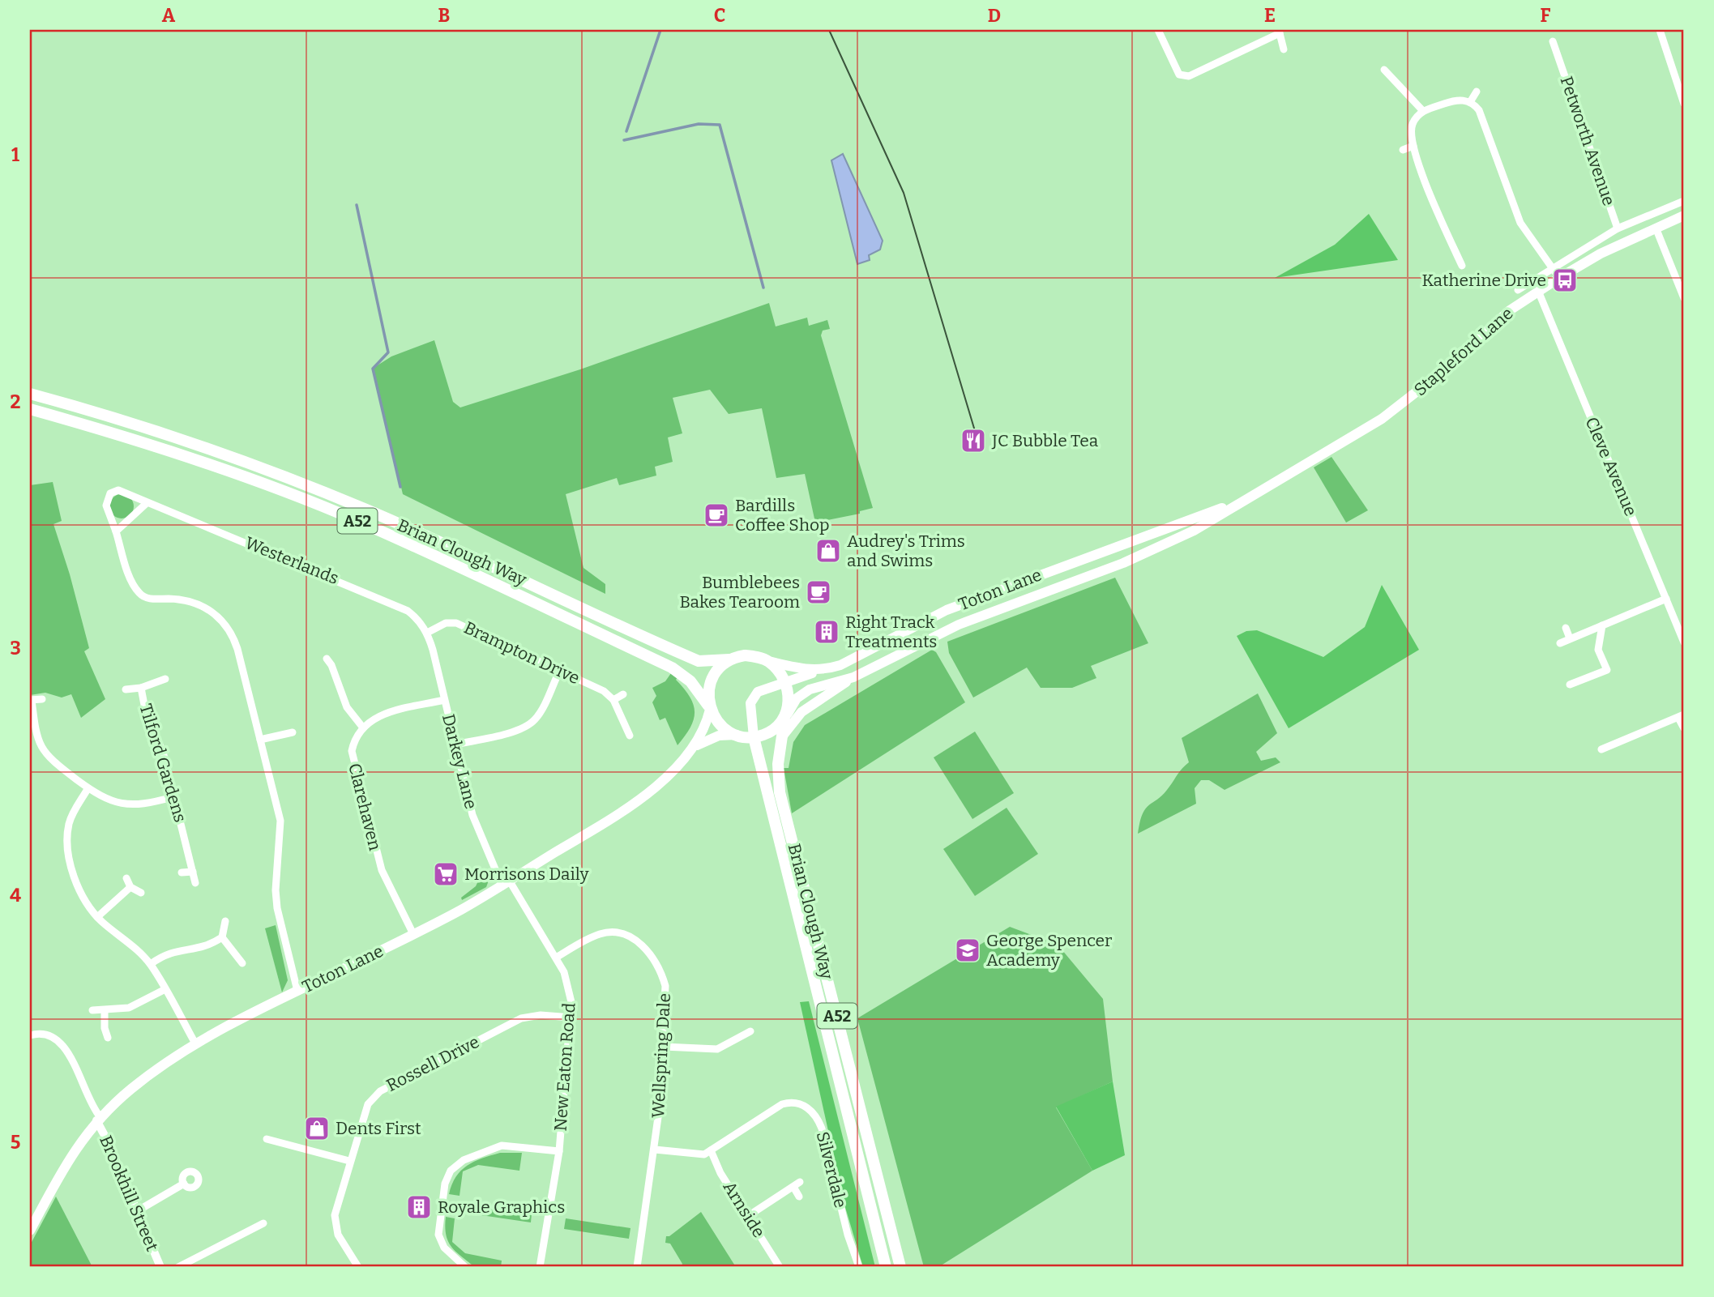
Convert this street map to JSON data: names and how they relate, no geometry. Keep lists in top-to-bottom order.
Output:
{
  "streets": {
    "highway": ["A52", "Brian Clough Way"],
    "main road": ["Stapleford Lane", "Toton Lane"],
    "street": [
      "Petworth Avenue",
      "Cleve Avenue",
      "Westerlands",
      "Brampton Drive",
      "Darkey Lane",
      "Tilford Gardens",
      "Clarehaven",
      "Wellspring Dale",
      "Rossell Drive",
      "New Eaton Road",
      "Silverdale",
      "Brookhill Street",
      "Arnside"
    ]
  },
  "crossings": [
    ["Petworth Avenue", "Stapleford Lane"],
    ["Stapleford Lane", "Cleve Avenue"],
    ["Stapleford Lane", "Toton Lane"],
    ["Brian Clough Way", "Toton Lane"],
    ["Westerlands", "Toton Lane"],
    ["Westerlands", "Brampton Drive"],
    ["Westerlands", "Darkey Lane"],
    ["Toton Lane", "Darkey Lane"],
    ["Toton Lane", "Clarehaven"],
    ["Toton Lane", "New Eaton Road"],
    ["Toton Lane", "Brookhill Street"],
    ["Brampton Drive", "Darkey Lane"],
    ["Darkey Lane", "New Eaton Road"],
    ["Wellspring Dale", "New Eaton Road"],
    ["Wellspring Dale", "Silverdale"],
    ["Rossell Drive", "New Eaton Road"],
    ["Silverdale", "Arnside"]
  ],
  "places": {
    "bus stop": ["Katherine Drive"],
    "restaurant": ["JC Bubble Tea"],
    "cafe": ["Bardills Coffee Shop", "Bumblebees Bakes Tearoom"],
    "shop": ["Audrey's Trims and Swims", "Dents First"],
    "building": ["Right Track Treatments", "Royale Graphics"],
    "supermarket": ["Morrisons Daily"],
    "school or university": ["George Spencer Academy"]
  },
  "grid": {
    "columns": [
      "A",
      "B",
      "C",
      "D",
      "E",
      "F"
    ],
    "rows": [
      "1",
      "2",
      "3",
      "4",
      "5"
    ]
  }
}
